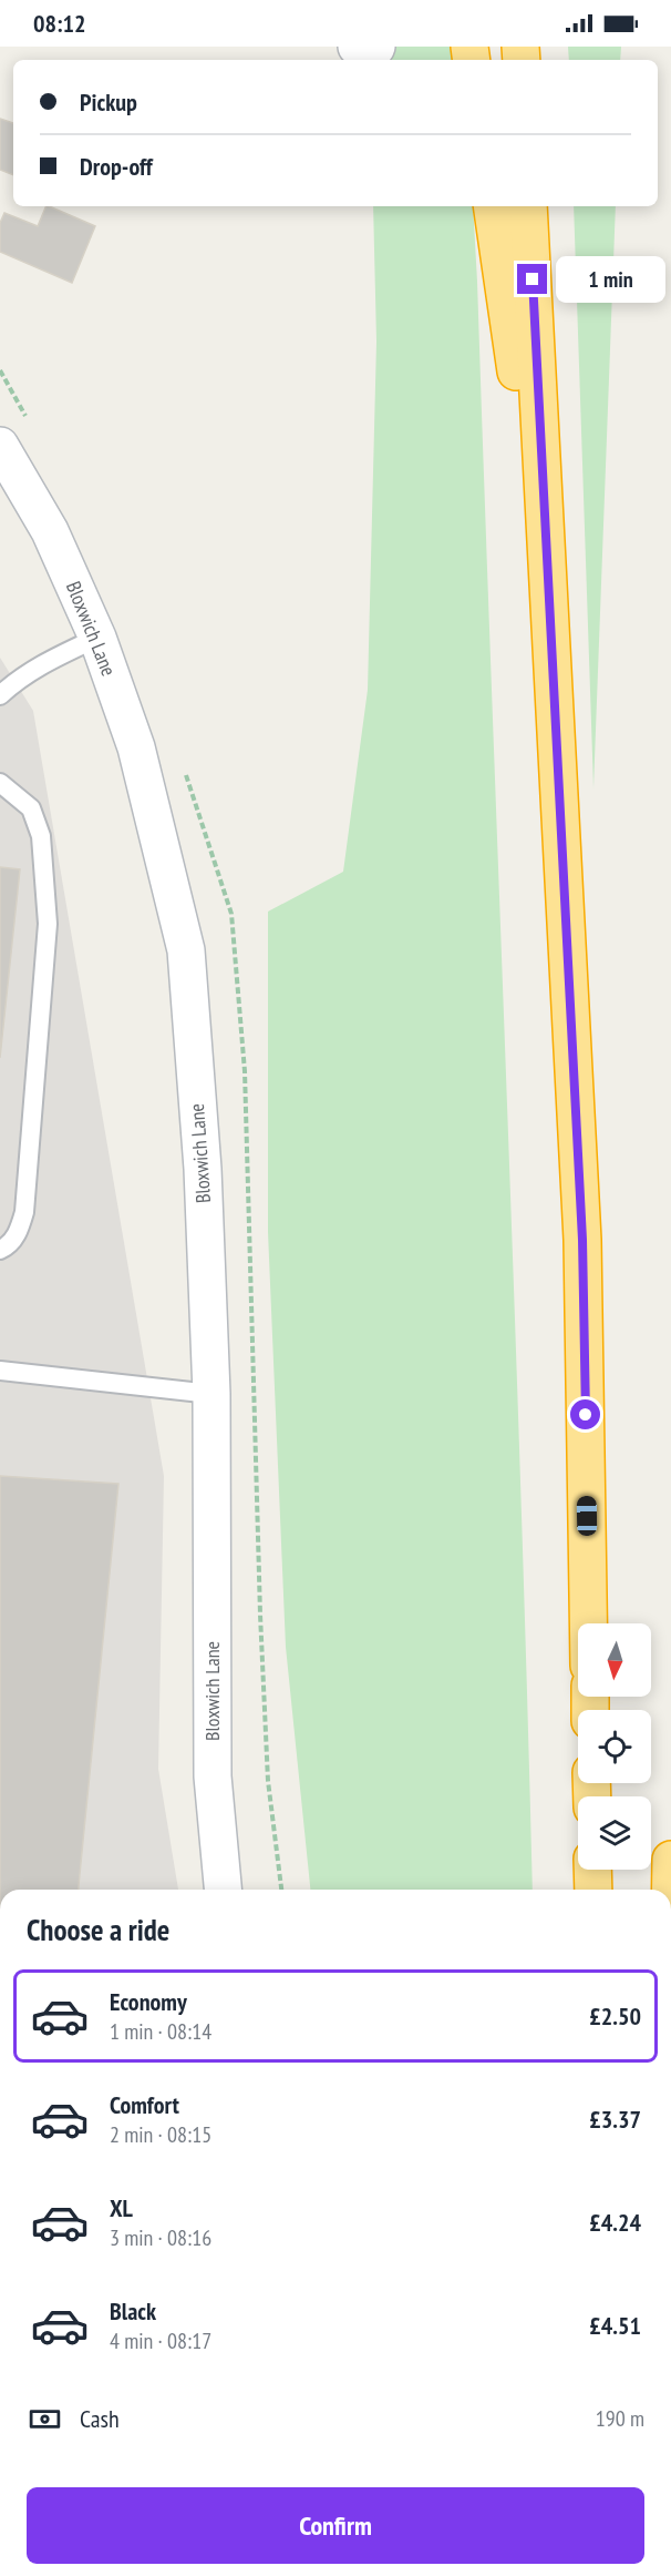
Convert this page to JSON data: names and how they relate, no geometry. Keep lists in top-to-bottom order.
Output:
{
  "streets": {
    "street": ["Bloxwich Lane"]
  },
  "north": "bottom",
  "page": {
    "status": "08:12",
    "banner": ["Pickup", "Drop-off"],
    "bubble": "1 min",
    "heading": "Choose a ride",
    "list": [
      {
        "name": "Economy",
        "note": "1 min · 08:14",
        "value": "£2.50"
      },
      {
        "name": "Comfort",
        "note": "2 min · 08:15",
        "value": "£3.37"
      },
      {
        "name": "XL",
        "note": "3 min · 08:16",
        "value": "£4.24"
      },
      {
        "name": "Black",
        "note": "4 min · 08:17",
        "value": "£4.51"
      }
    ],
    "pay": ["Cash", "190 m"],
    "buttons": "Confirm"
  }
}
